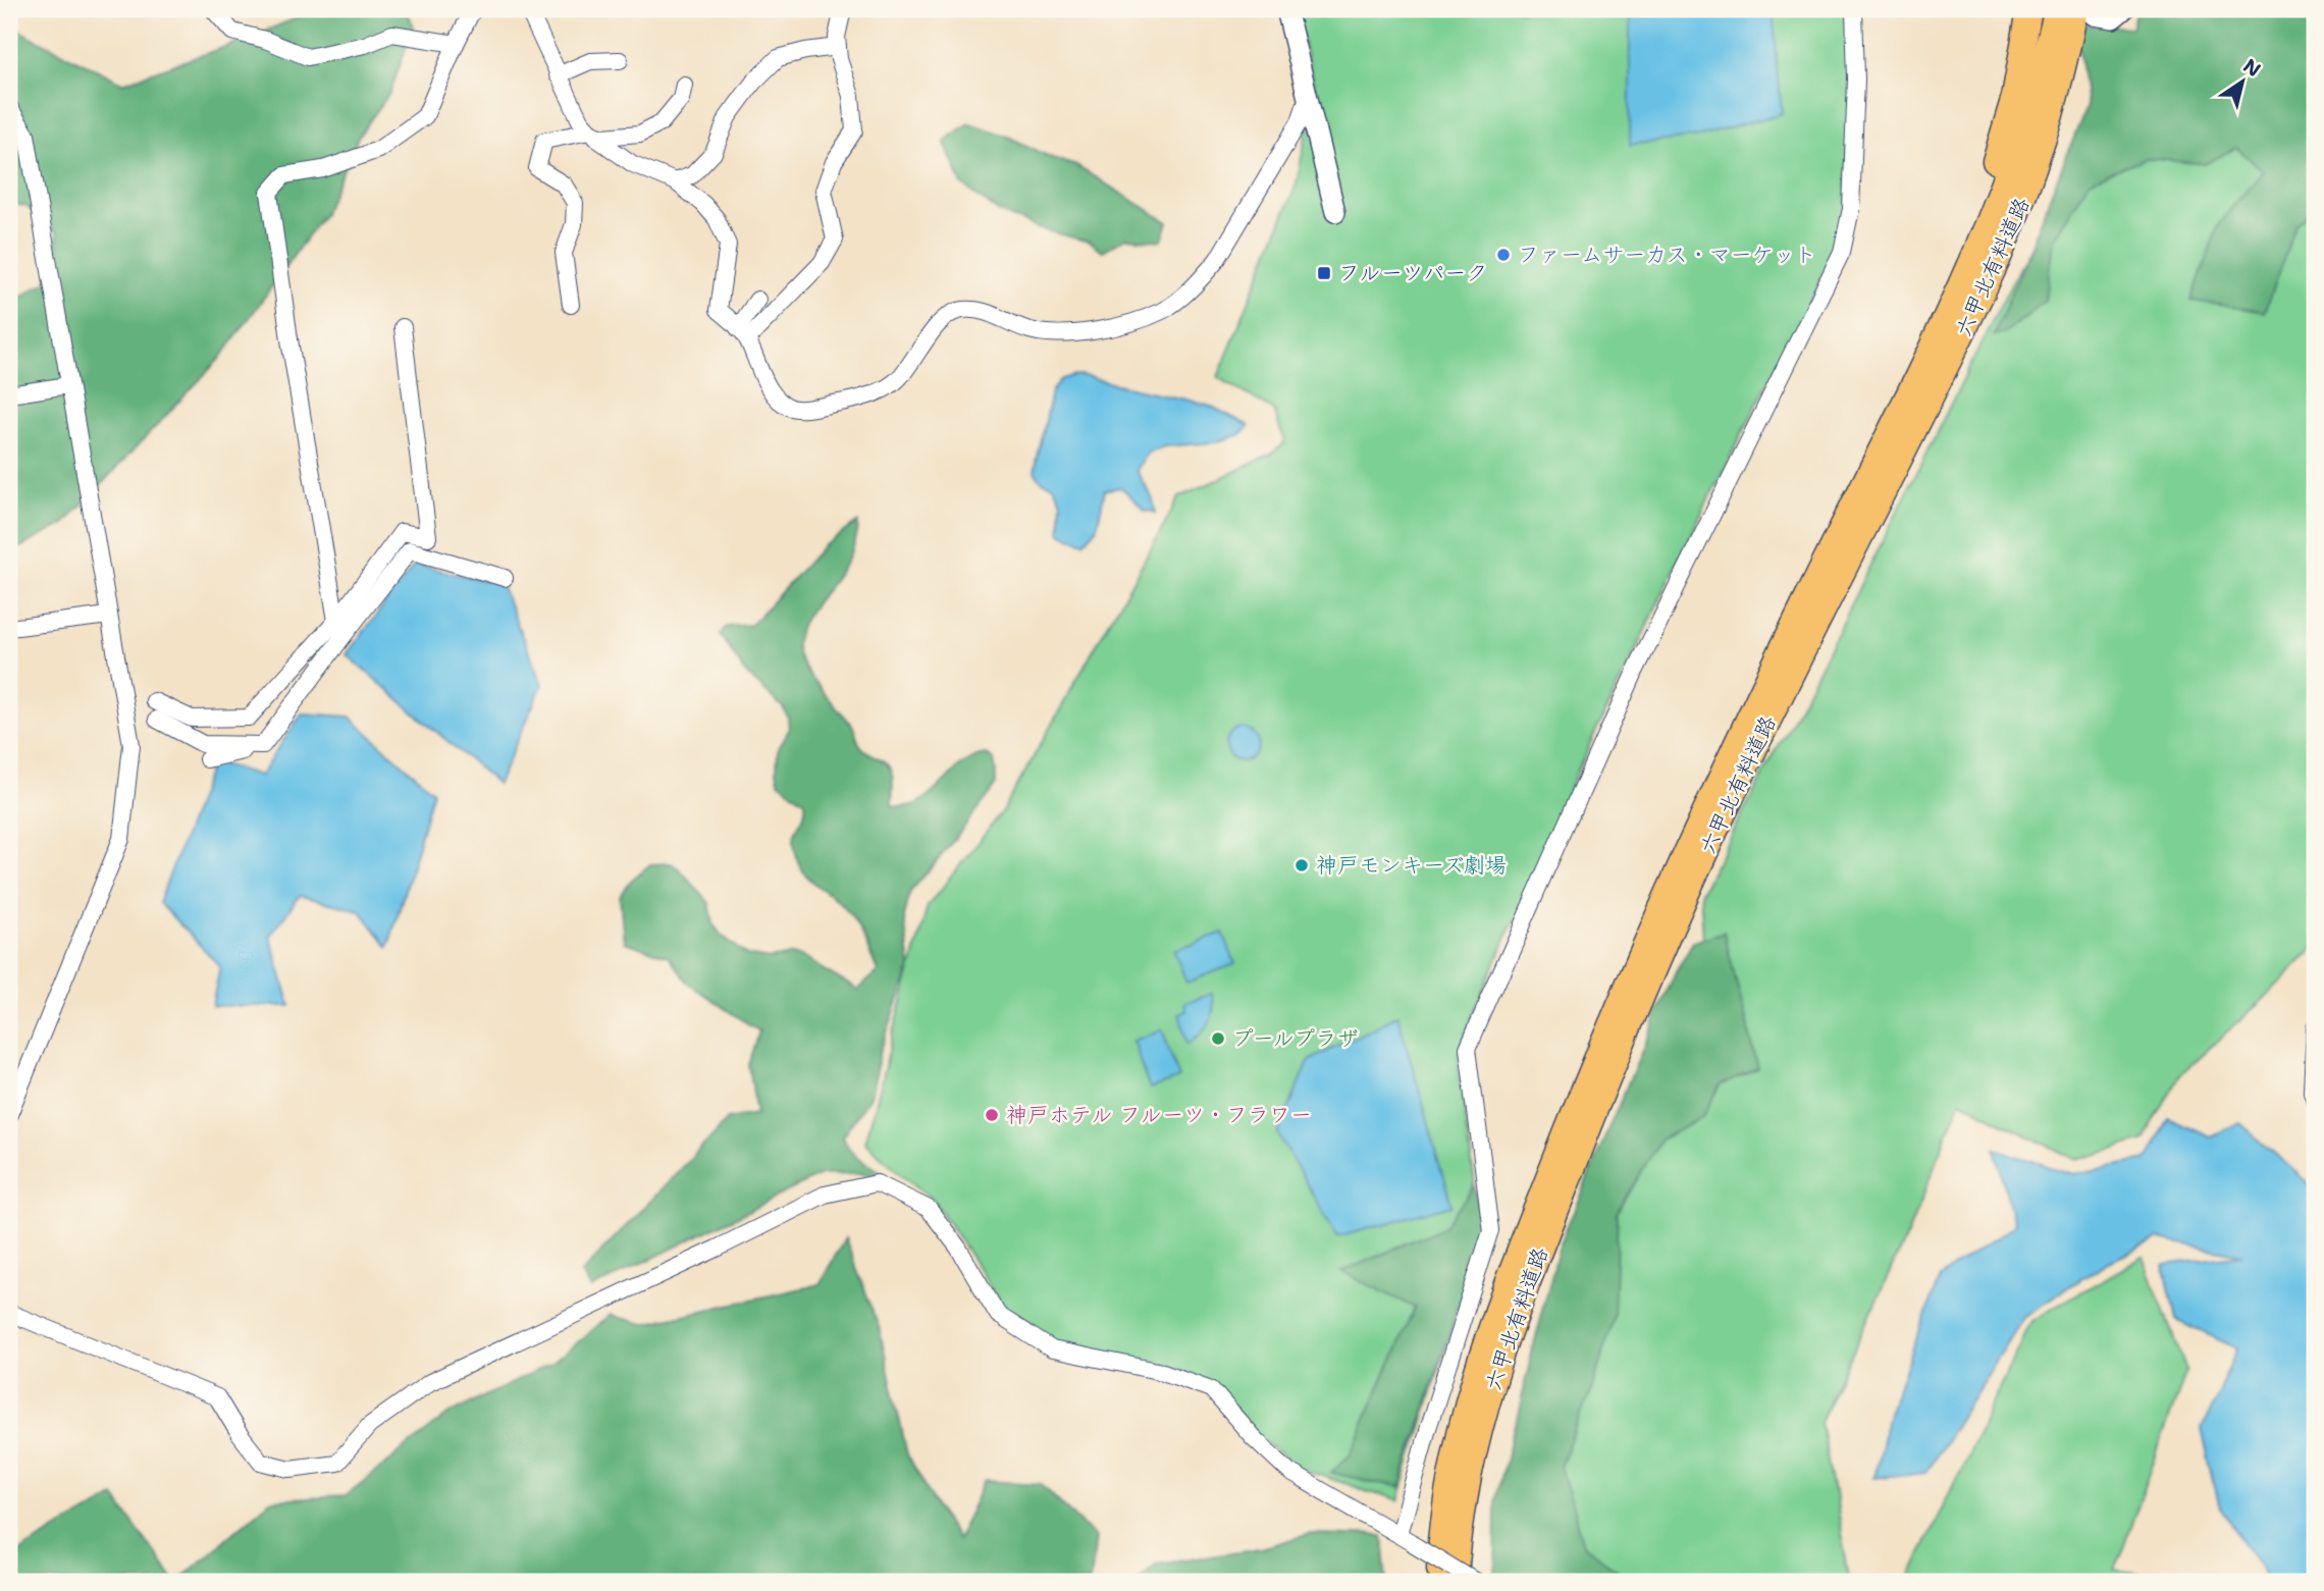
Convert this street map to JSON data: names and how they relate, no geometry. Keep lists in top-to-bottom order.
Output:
{
  "streets": {
    "main road": ["六甲北有料道路"]
  },
  "places": {
    "other": [
      "ファームサーカス・マーケット",
      "神戸モンキーズ劇場",
      "プールプラザ",
      "神戸ホテル フルーツ・フラワー"
    ],
    "transit": ["フルーツパーク"]
  },
  "north": "top right"
}
